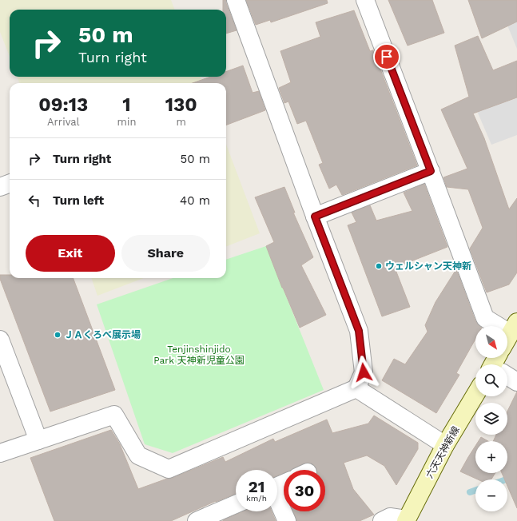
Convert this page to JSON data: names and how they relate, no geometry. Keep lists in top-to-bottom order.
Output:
{
  "streets": {
    "main road": ["六天天神新線"]
  },
  "parks": ["Tenjinshinjido Park 天神新児童公園"],
  "places": ["ウェルシャン天神新", "ＪＡくろべ展示場"],
  "north": "bottom right",
  "page": {
    "turn": ["50 m", "Turn right"],
    "eta": [
      "09:13",
      "Arrival",
      "1",
      "min",
      "130",
      "m"
    ],
    "list": [
      {
        "name": "Turn right",
        "value": "50 m"
      },
      {
        "name": "Turn left",
        "value": "40 m"
      }
    ],
    "buttons": ["Exit", "Share"],
    "map_buttons": ["+", "−"],
    "speed": "21 km/h",
    "limit": "30"
  }
}
